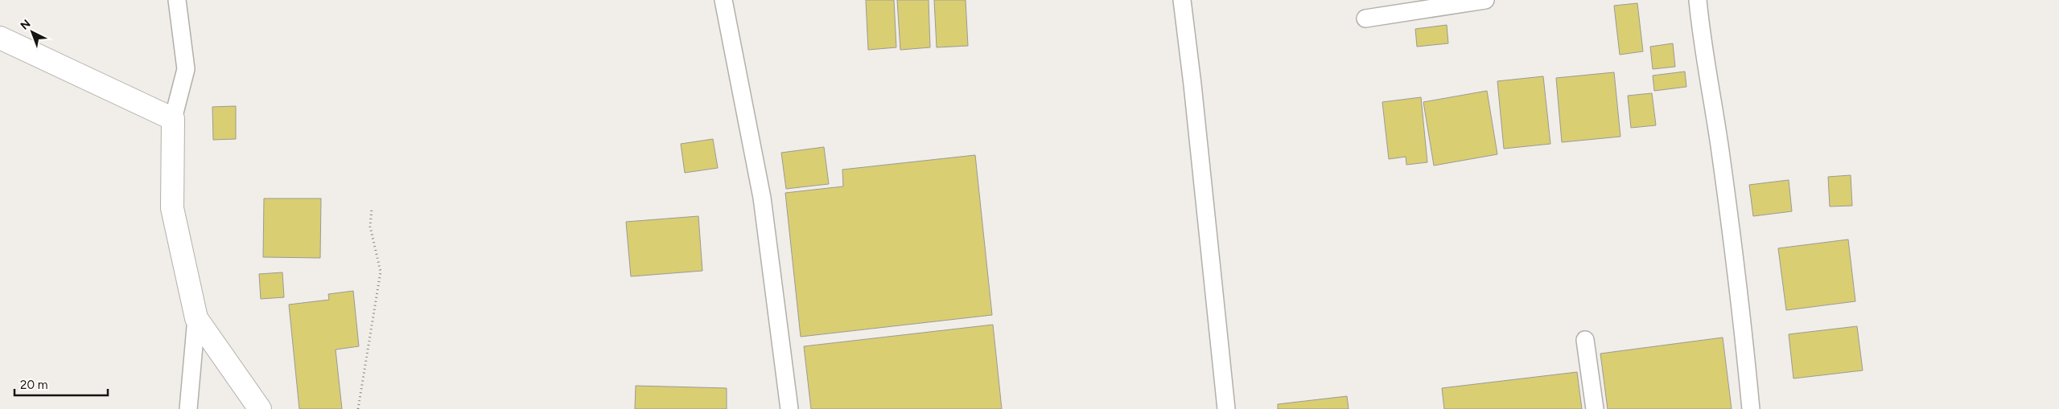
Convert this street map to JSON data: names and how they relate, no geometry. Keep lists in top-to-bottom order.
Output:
{
  "scale_bar": "20 m",
  "north": "top left"
}
